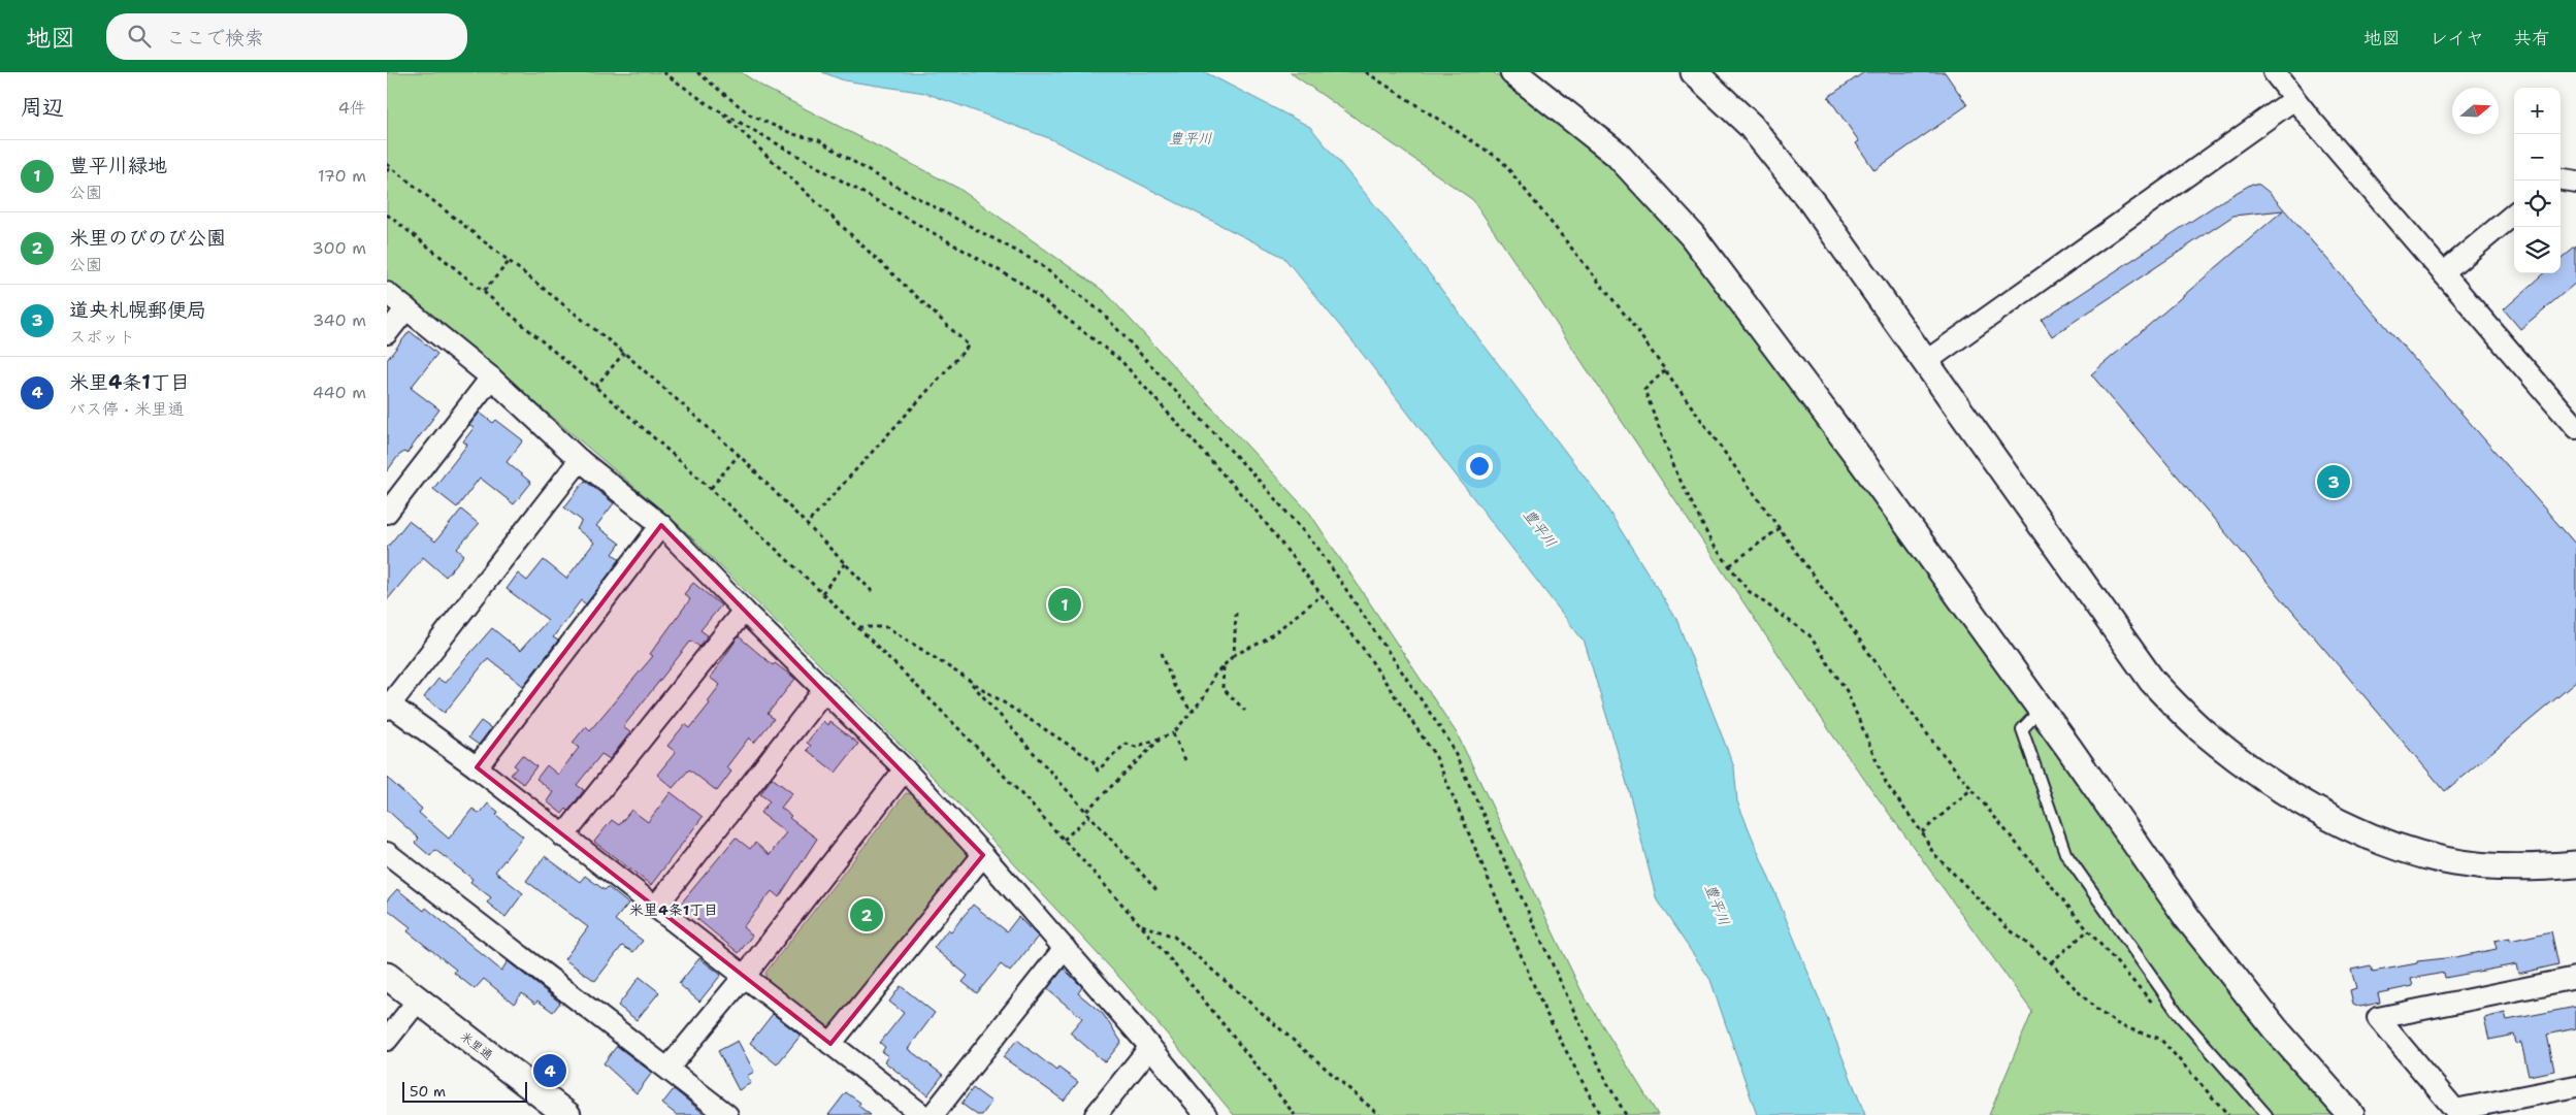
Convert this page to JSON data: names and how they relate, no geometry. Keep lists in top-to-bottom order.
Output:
{
  "streets": {
    "street": ["米里通"]
  },
  "districts": ["米里4条1丁目"],
  "water": ["豊平川"],
  "scale_bar": "50 m",
  "north": "right",
  "page": {
    "header": "地図",
    "search": "ここで検索",
    "nav": ["地図", "レイヤ", "共有"],
    "heading": ["周辺", "4件"],
    "map_buttons": ["+", "−"],
    "list": [
      {
        "mark": "1",
        "name": "豊平川緑地",
        "note": "公園",
        "value": "170 m"
      },
      {
        "mark": "2",
        "name": "米里のびのび公園",
        "note": "公園",
        "value": "300 m"
      },
      {
        "mark": "3",
        "name": "道央札幌郵便局",
        "note": "スポット",
        "value": "340 m"
      },
      {
        "mark": "4",
        "name": "米里4条1丁目",
        "note": "バス停 · 米里通",
        "value": "440 m"
      }
    ],
    "pins": [
      "3",
      "1",
      "2",
      "4"
    ],
    "scale": "50 m"
  }
}
